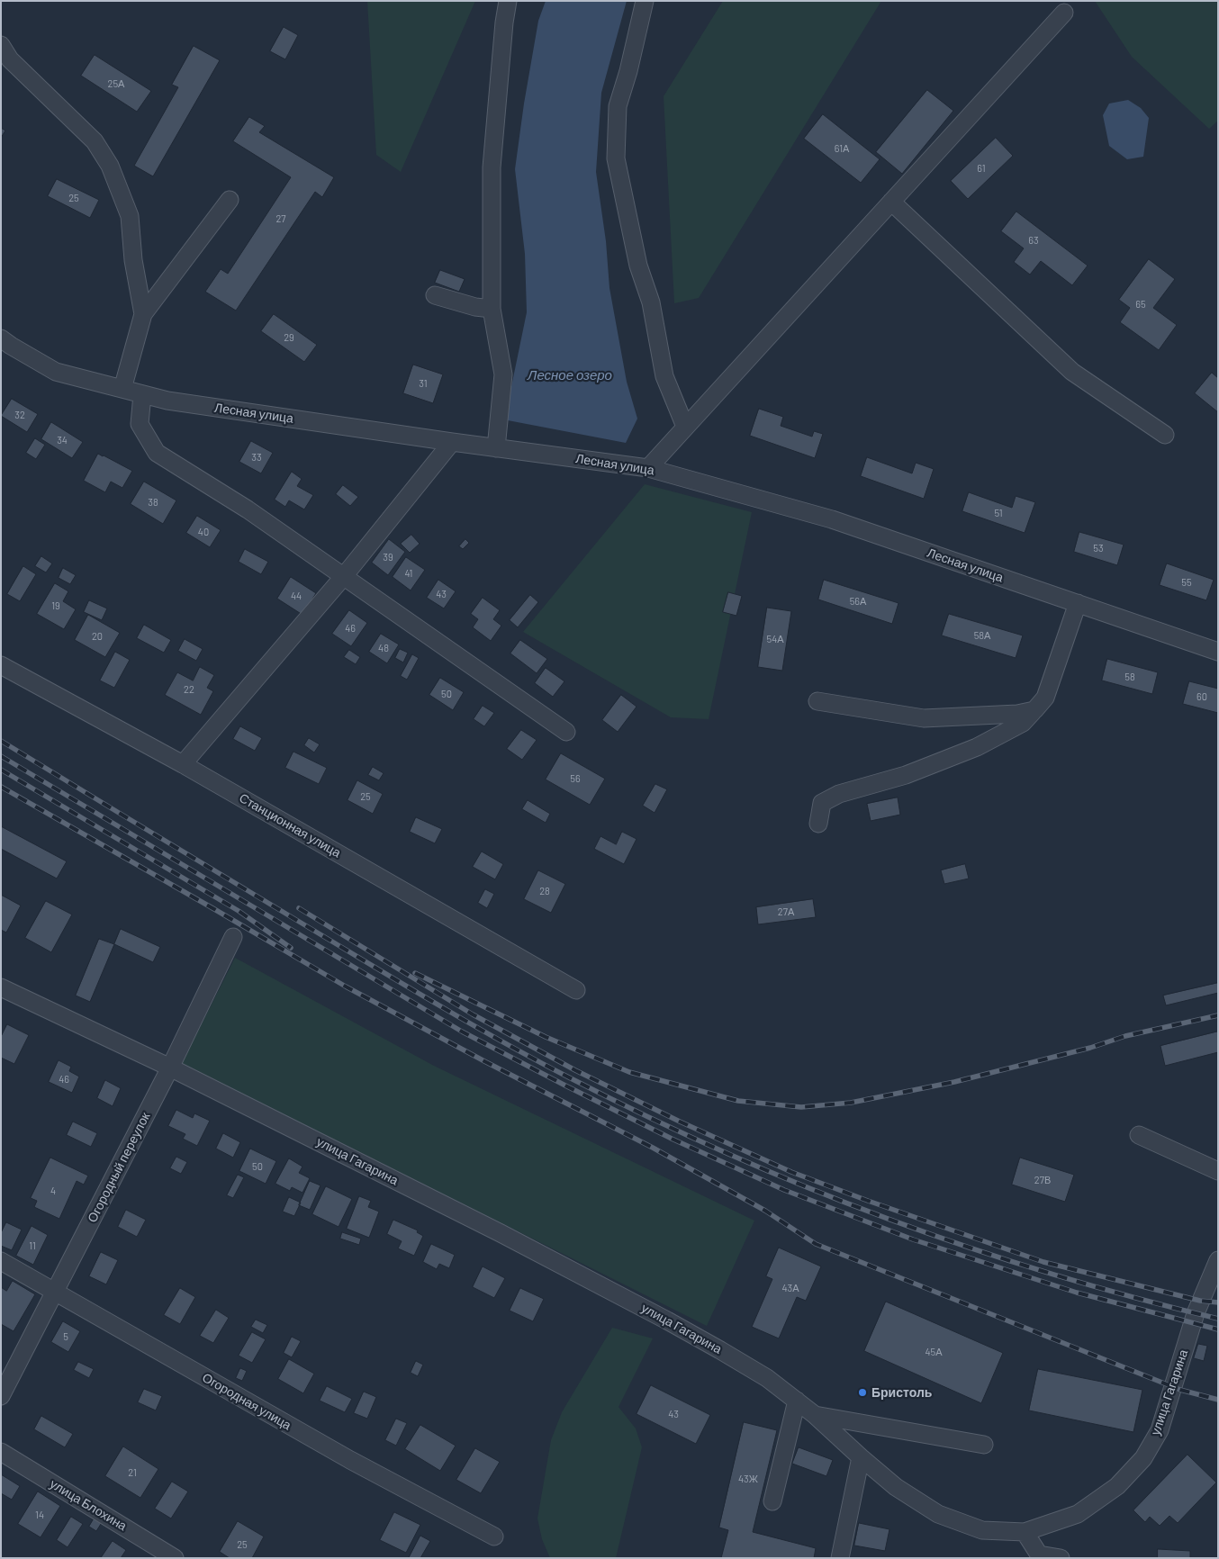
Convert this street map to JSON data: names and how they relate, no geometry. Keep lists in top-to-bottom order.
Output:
{
  "streets": {
    "street": [
      "Лесная улица",
      "Станционная улица",
      "улица Гагарина",
      "Огородный переулок",
      "Огородная улица",
      "улица Блохина"
    ]
  },
  "crossings": [
    ["улица Гагарина", "Огородный переулок"],
    ["Огородный переулок", "Огородная улица"]
  ],
  "water": ["Лесное озеро"],
  "places": ["Бристоль"],
  "house_numbers": [
    "25А",
    "61А",
    "61",
    "25",
    "27",
    "63",
    "65",
    "29",
    "31",
    "32",
    "34",
    "33",
    "38",
    "51",
    "40",
    "53",
    "39",
    "41",
    "55",
    "43",
    "44",
    "56А",
    "19",
    "46",
    "58А",
    "20",
    "54А",
    "48",
    "58",
    "22",
    "50",
    "60",
    "56",
    "25",
    "28",
    "27А",
    "46",
    "50",
    "27В",
    "4",
    "11",
    "43А",
    "5",
    "45А",
    "43",
    "21",
    "43Ж",
    "14",
    "25"
  ]
}
